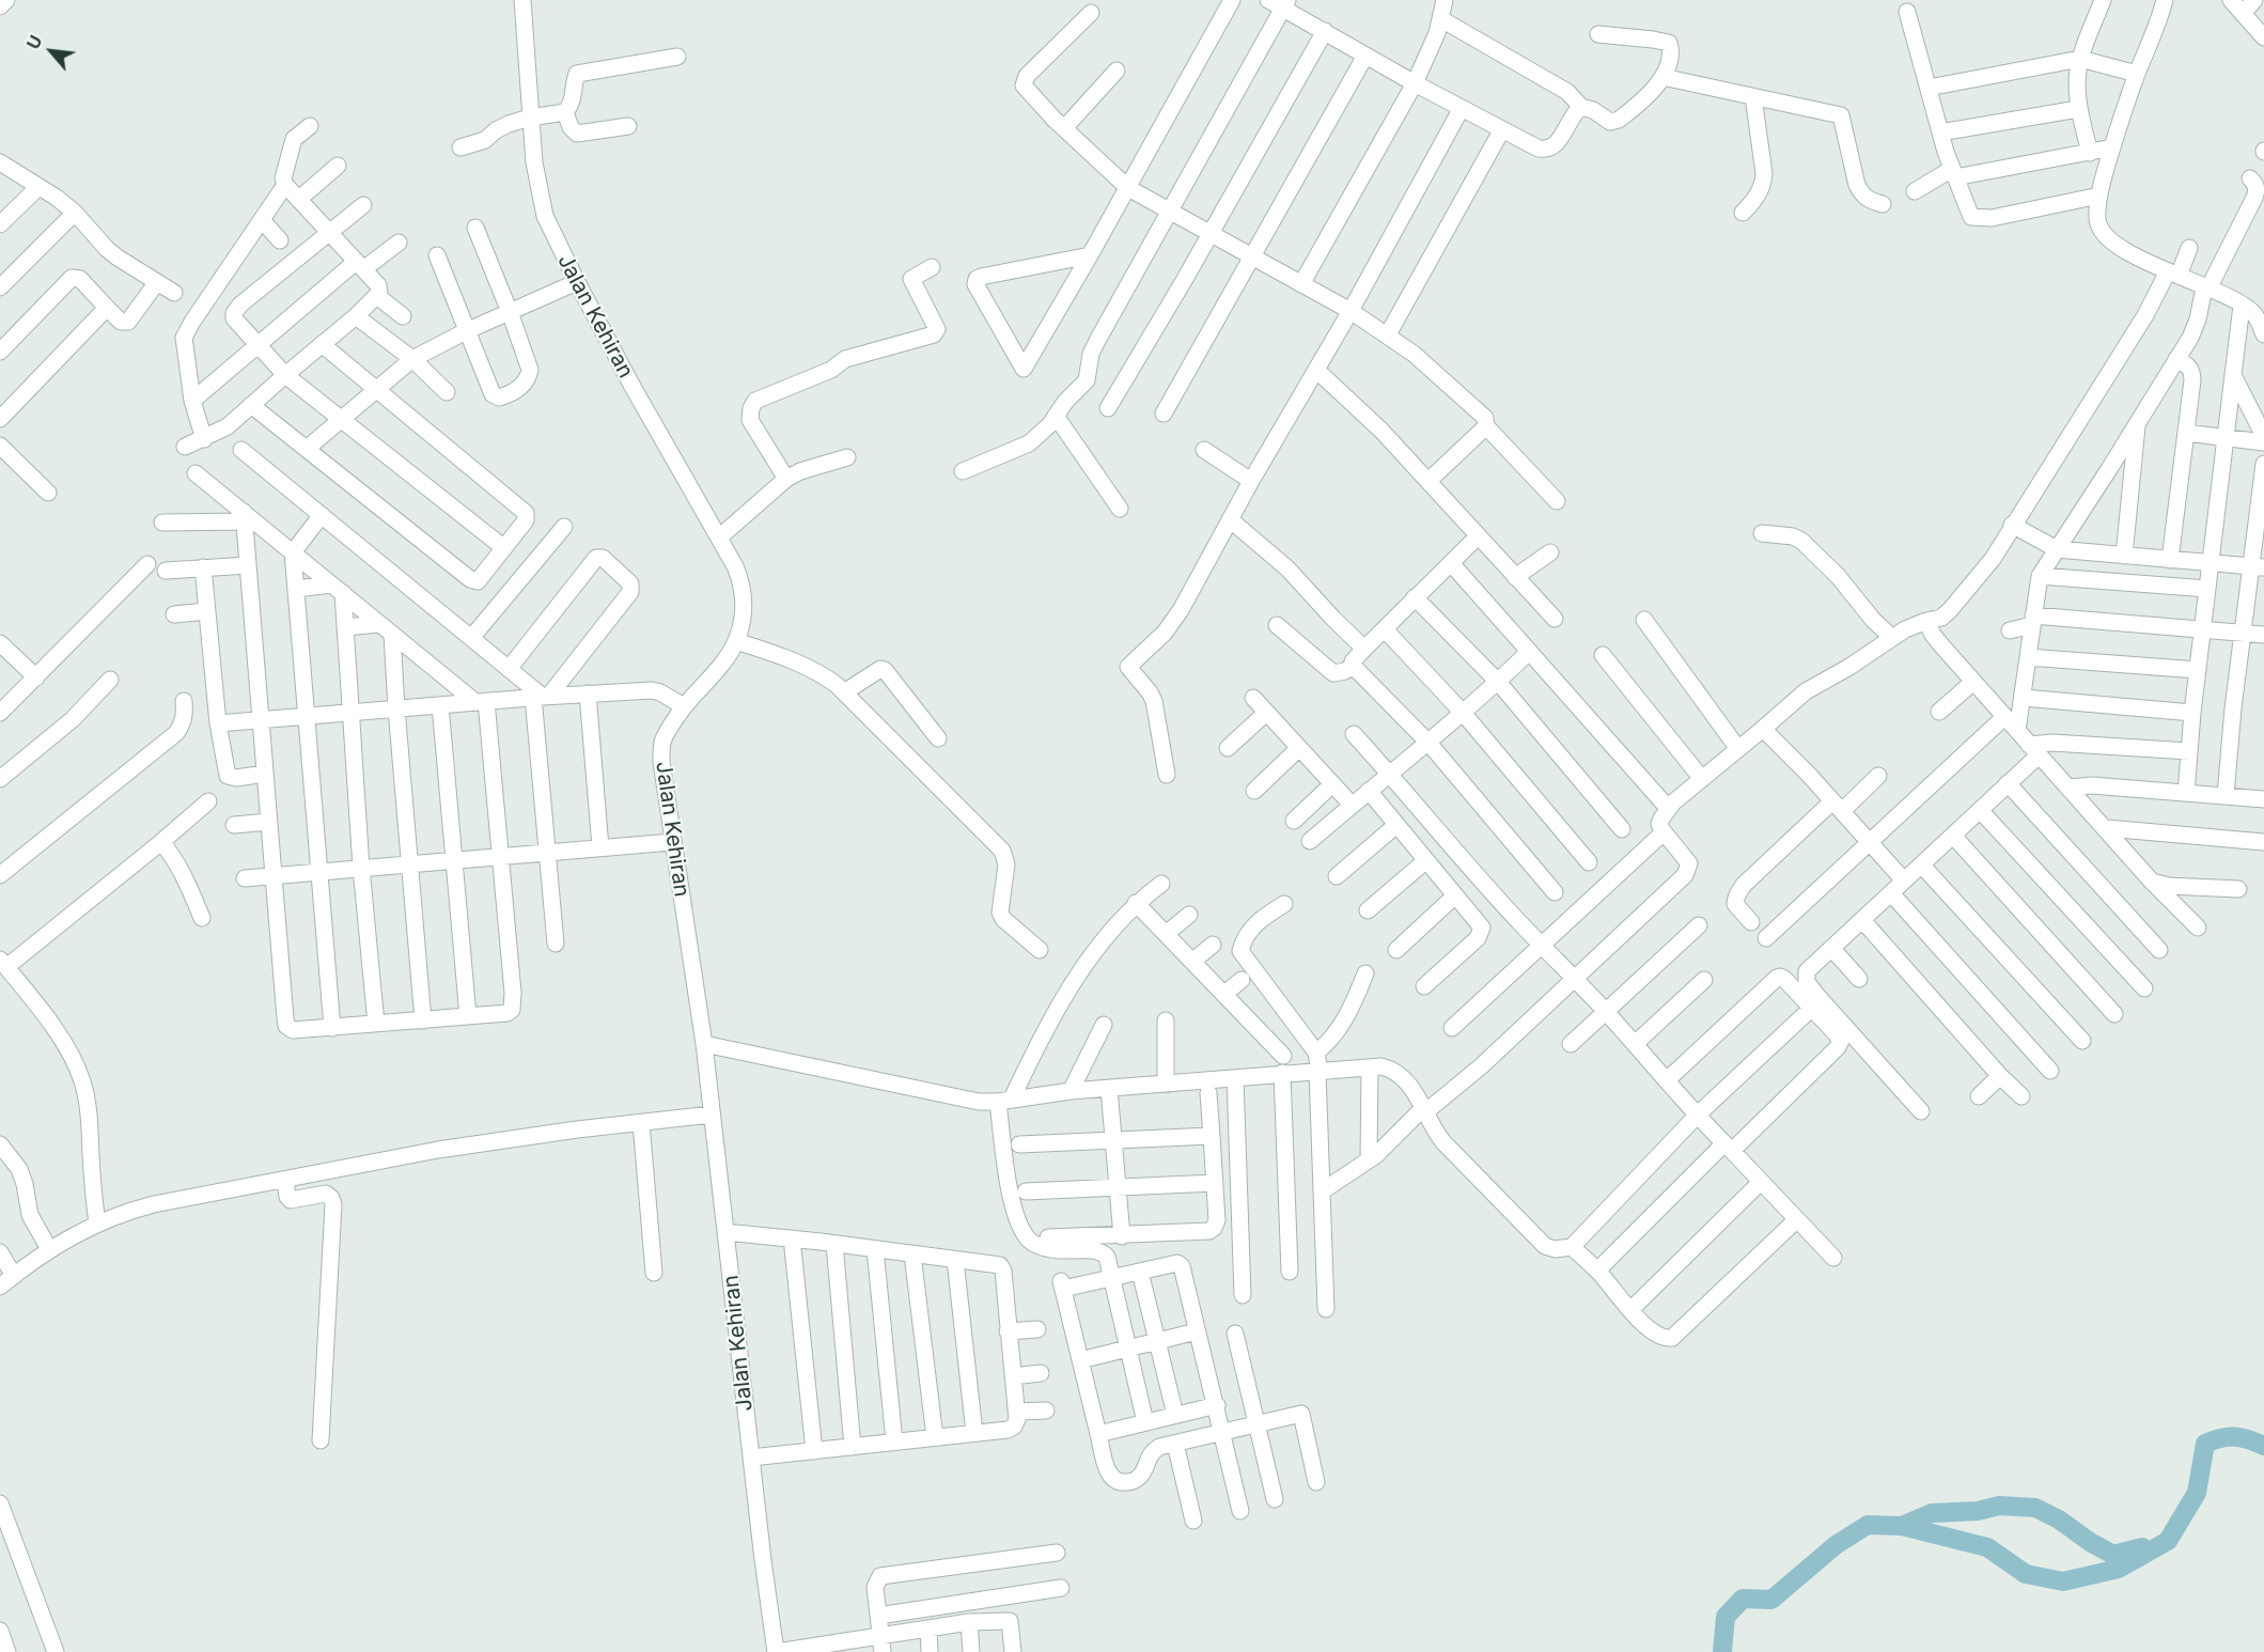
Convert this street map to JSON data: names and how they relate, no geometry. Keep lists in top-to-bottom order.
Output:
{
  "streets": {
    "street": ["Jalan Kehiran"]
  },
  "north": "top left"
}
